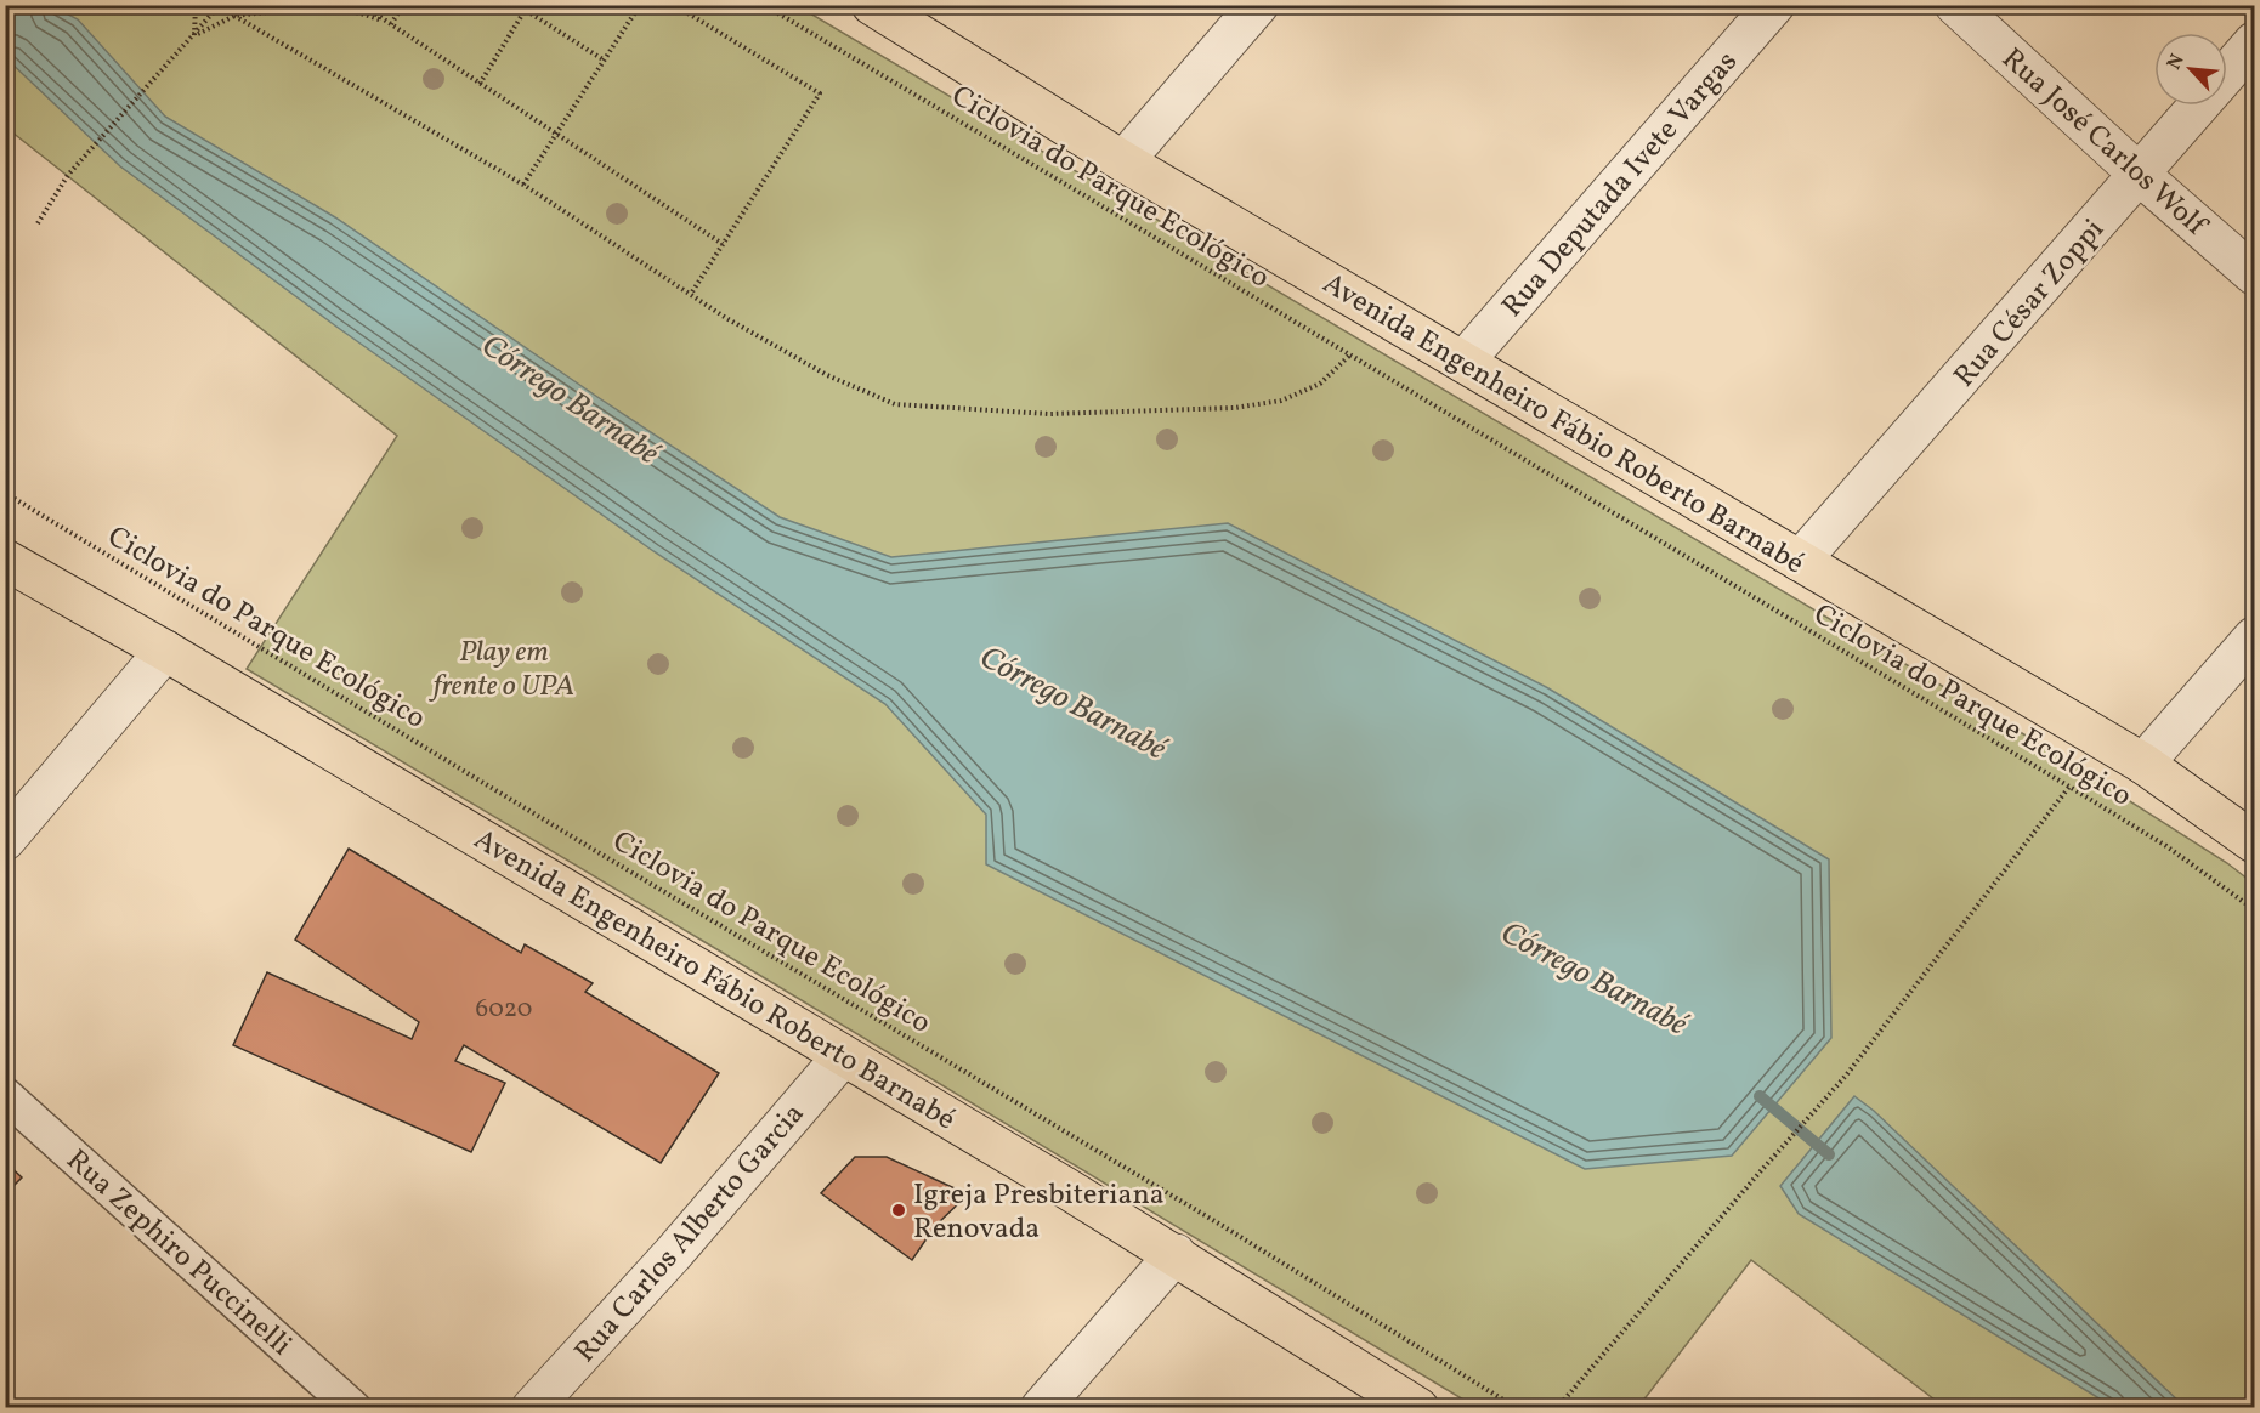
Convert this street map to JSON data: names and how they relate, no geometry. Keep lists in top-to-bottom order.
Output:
{
  "streets": {
    "main road": ["Avenida Engenheiro Fábio Roberto Barnabé"],
    "street": [
      "Rua José Carlos Wolf",
      "Rua Deputada Ivete Vargas",
      "Rua César Zoppi",
      "Rua Carlos Alberto Garcia",
      "Rua Zephiro Puccinelli"
    ],
    "path": ["Ciclovia do Parque Ecológico"]
  },
  "crossings": [
    ["Rua José Carlos Wolf", "Rua César Zoppi"],
    ["Rua Deputada Ivete Vargas", "Avenida Engenheiro Fábio Roberto Barnabé"],
    ["Rua César Zoppi", "Avenida Engenheiro Fábio Roberto Barnabé"],
    ["Avenida Engenheiro Fábio Roberto Barnabé", "Rua Carlos Alberto Garcia"]
  ],
  "water": ["Córrego Barnabé"],
  "parks": ["Play em frente o UPA"],
  "places": ["Igreja Presbiteriana Renovada"],
  "house_numbers": ["6020"],
  "north": "top left"
}
